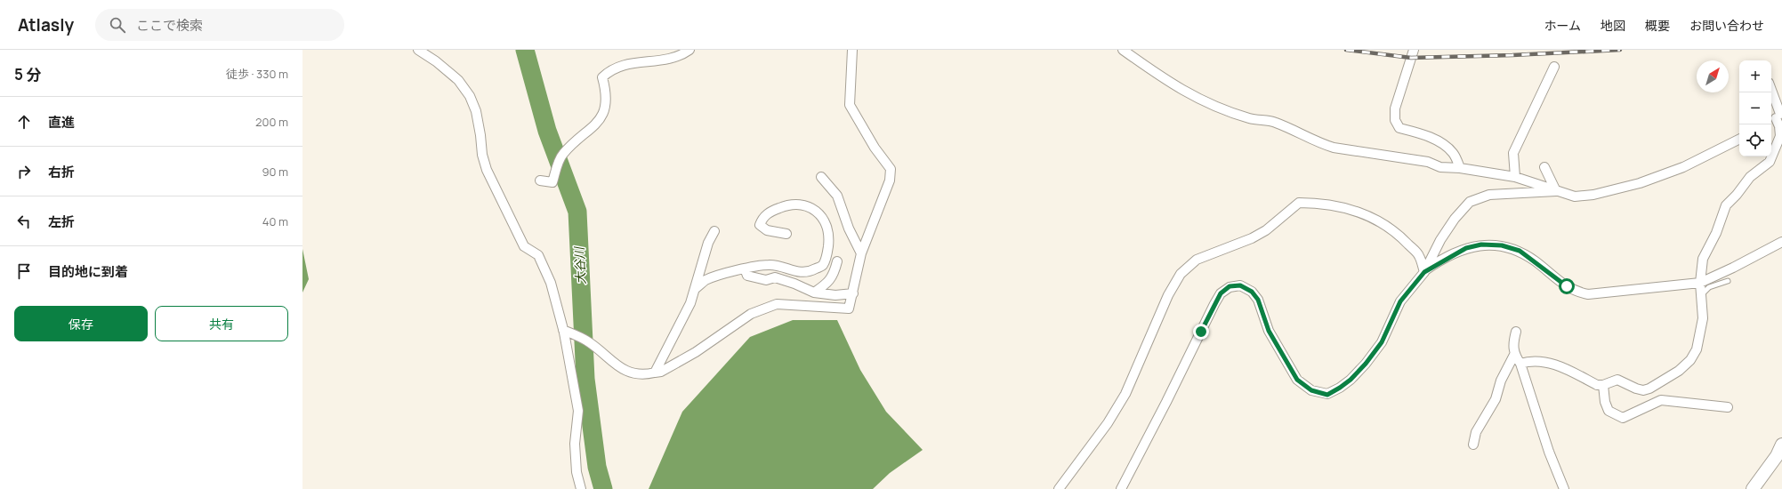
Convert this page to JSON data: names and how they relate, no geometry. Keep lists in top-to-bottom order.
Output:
{
  "water": ["大谷川"],
  "north": "top right",
  "page": {
    "header": "Atlasly",
    "search": "ここで検索",
    "nav": [
      "ホーム",
      "地図",
      "概要",
      "お問い合わせ"
    ],
    "heading": ["5 分", "徒歩 · 330 m"],
    "map_buttons": ["+", "−"],
    "list": [
      ["直進", "200 m"],
      ["右折", "90 m"],
      ["左折", "40 m"],
      "目的地に到着"
    ],
    "buttons": ["保存", "共有"]
  }
}
